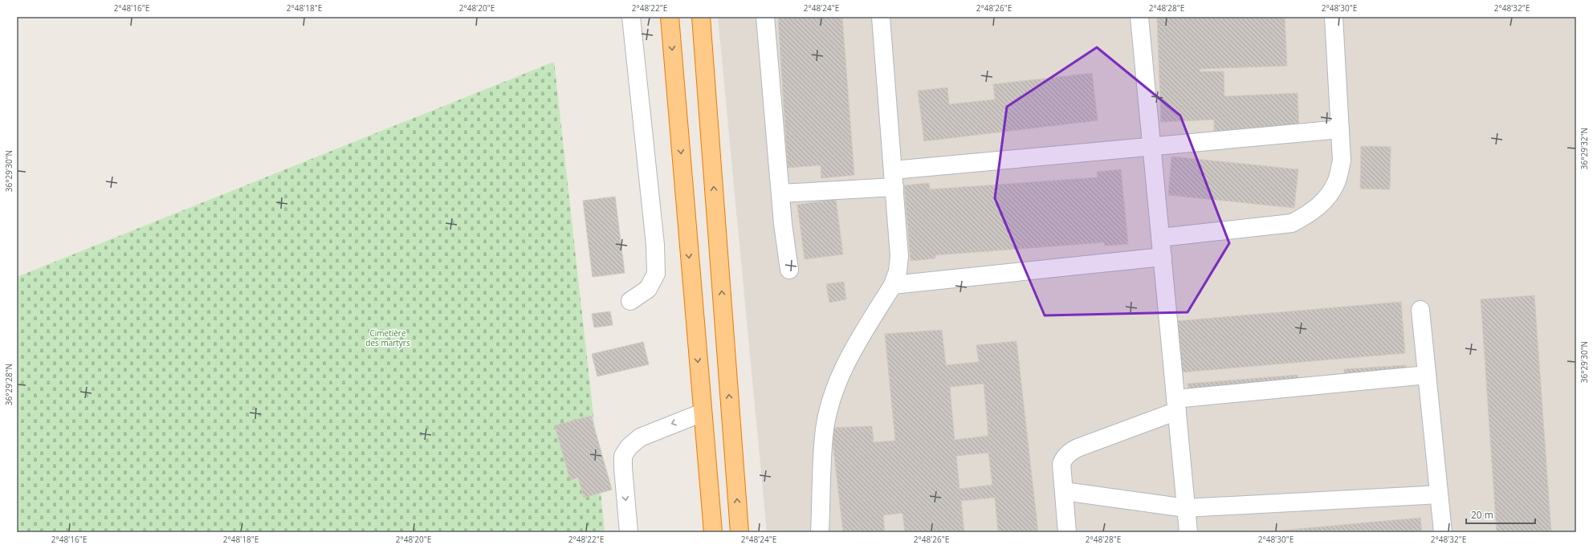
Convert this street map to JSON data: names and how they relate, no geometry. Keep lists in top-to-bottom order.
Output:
{
  "parks": ["Cimetière des martyrs"],
  "scale_bar": "20 m",
  "coordinates": [
    "2°48'16\"E",
    "2°48'18\"E",
    "2°48'20\"E",
    "2°48'22\"E",
    "2°48'24\"E",
    "2°48'26\"E",
    "2°48'28\"E",
    "2°48'30\"E",
    "2°48'32\"E",
    "36°29'32\"N",
    "36°29'30\"N",
    "36°29'28\"N"
  ]
}
